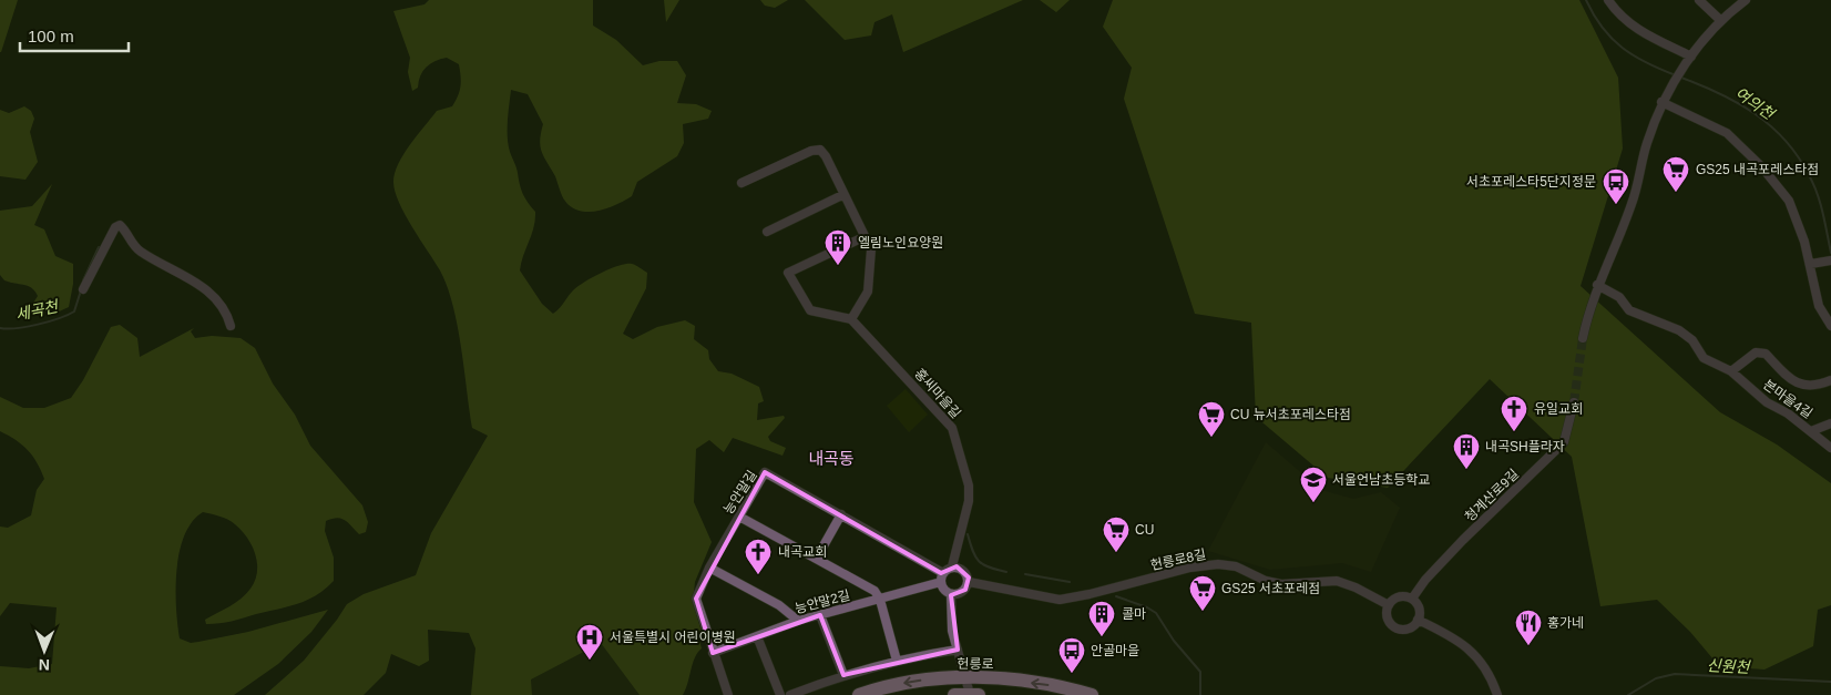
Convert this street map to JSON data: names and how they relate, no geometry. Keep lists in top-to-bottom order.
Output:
{
  "streets": {
    "main road": ["헌릉로"],
    "street": [
      "홍씨마을길",
      "본마을4길",
      "능안말길",
      "청계산로9길",
      "헌릉로8길",
      "능안말2길"
    ]
  },
  "crossings": [
    ["홍씨마을길", "능안말길"],
    ["홍씨마을길", "헌릉로8길"],
    ["홍씨마을길", "능안말2길"],
    ["능안말길", "헌릉로8길"],
    ["능안말길", "능안말2길"],
    ["청계산로9길", "헌릉로8길"],
    ["헌릉로8길", "능안말2길"]
  ],
  "one_way": ["헌릉로"],
  "districts": ["내곡동"],
  "water": ["여의천", "세곡천", "신원천"],
  "places": {
    "supermarket": [
      "GS25 내곡포레스타점",
      "CU 뉴서초포레스타점",
      "CU",
      "GS25 서초포레점"
    ],
    "bus stop": ["서초포레스타5단지정문", "안골마을"],
    "building": ["엘림노인요양원", "내곡SH플라자", "콜마"],
    "church": ["유일교회", "내곡교회"],
    "school or university": ["서울언남초등학교"],
    "restaurant": ["홍가네"],
    "hospital": ["서울특별시 어린이병원"]
  },
  "scale_bar": "100 m",
  "north": "bottom"
}
